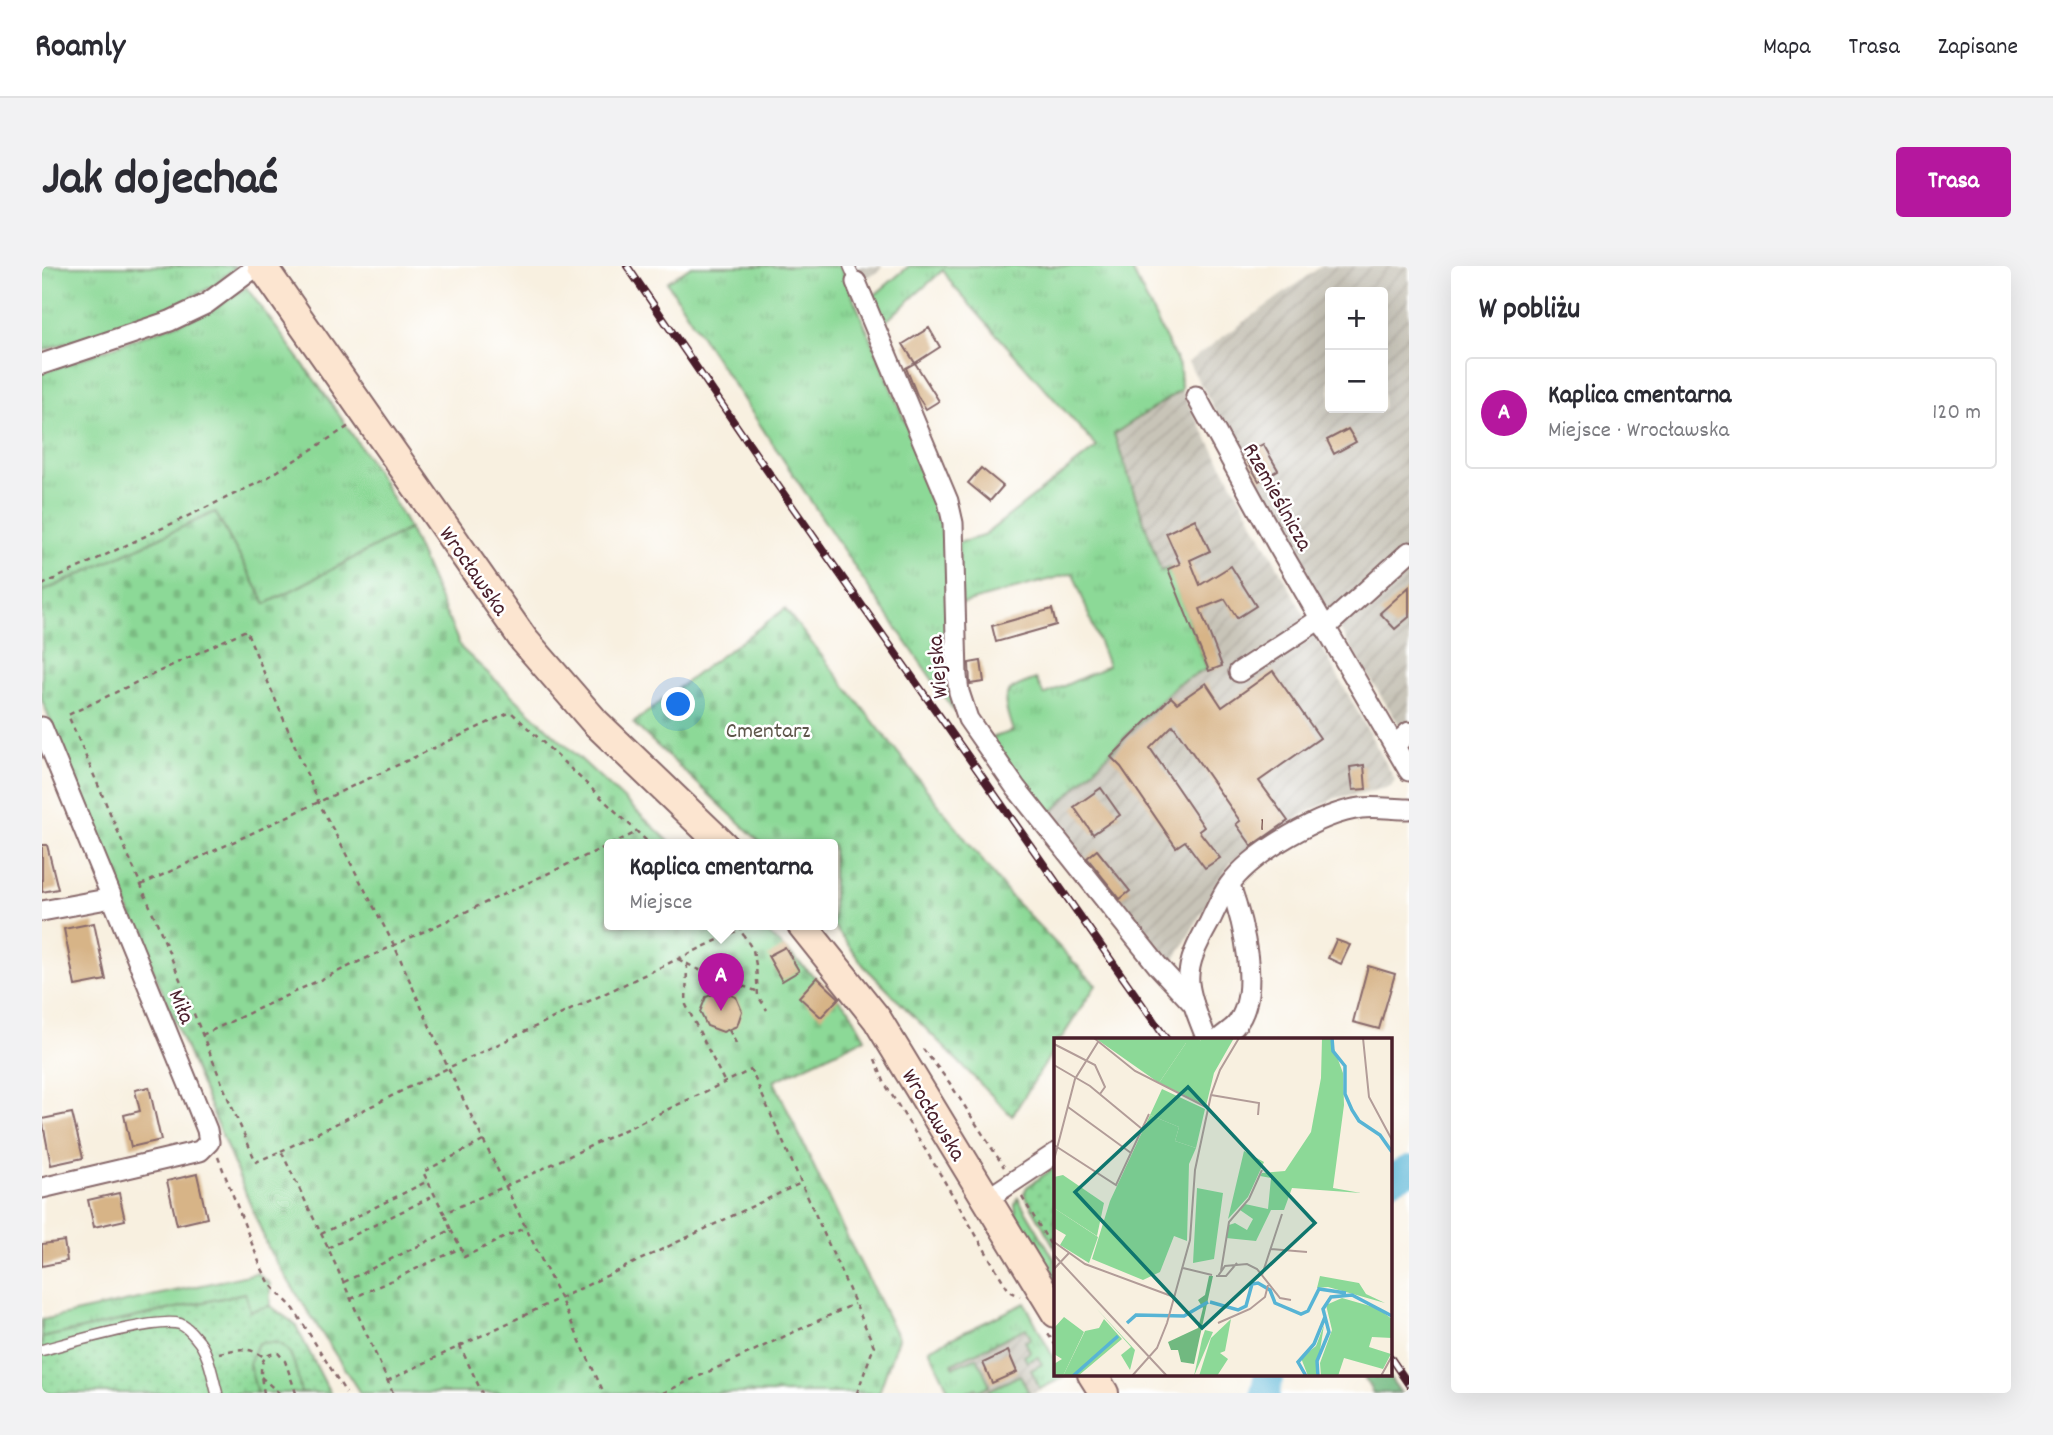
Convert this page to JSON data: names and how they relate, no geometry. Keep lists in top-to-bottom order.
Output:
{
  "streets": {
    "main road": ["Wrocławska"],
    "street": ["Rzemieślnicza", "Wiejska", "Miła"]
  },
  "parks": ["Cmentarz"],
  "house_numbers": ["1"],
  "page": {
    "header": "Roamly",
    "nav": ["Mapa", "Trasa", "Zapisane"],
    "title": "Jak dojechać",
    "buttons": "Trasa",
    "heading": "W pobliżu",
    "map_buttons": ["+", "−"],
    "list": [
      {
        "mark": "A",
        "name": "Kaplica cmentarna",
        "note": "Miejsce · Wrocławska",
        "value": "120 m"
      }
    ],
    "popup": ["Kaplica cmentarna", "Miejsce"],
    "pins": "A"
  }
}
